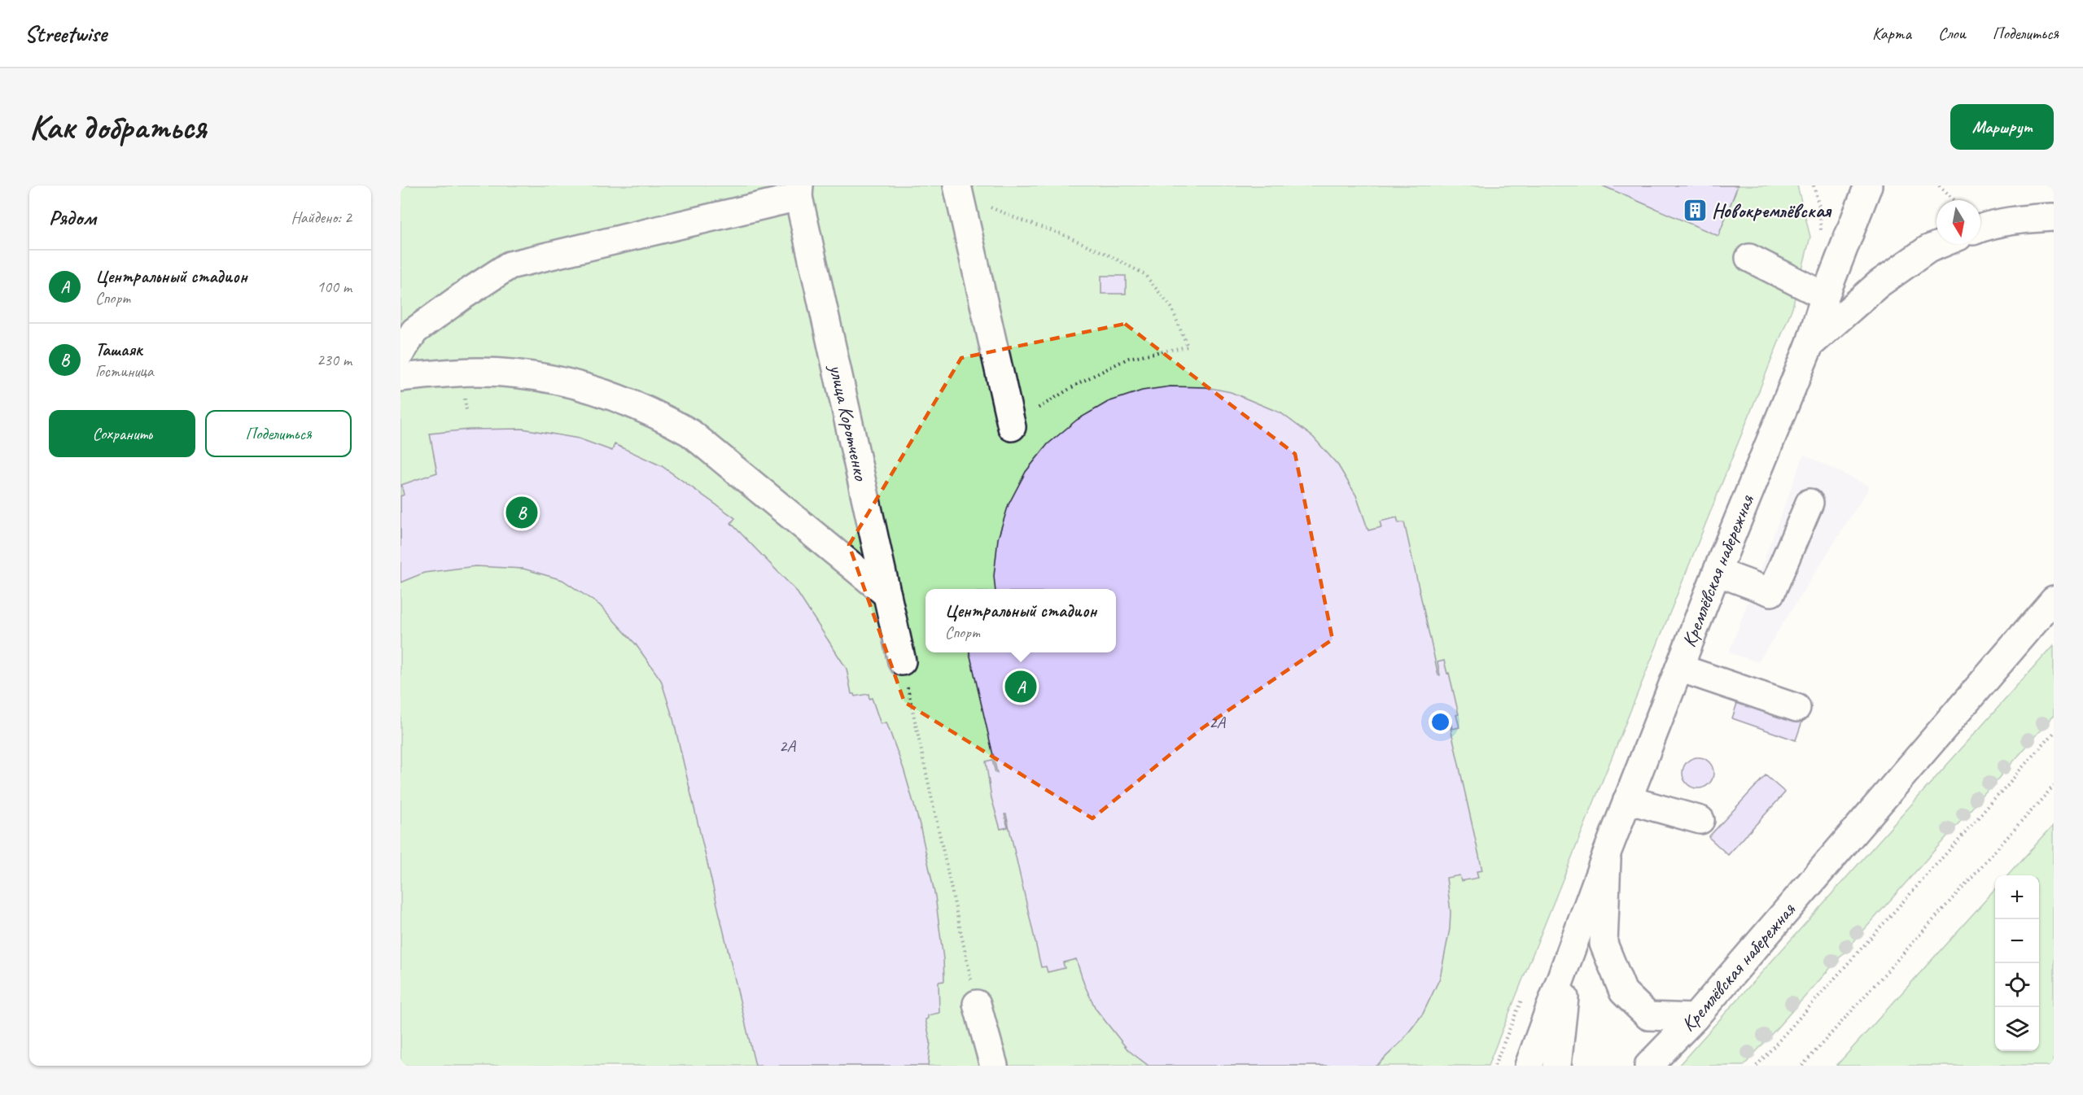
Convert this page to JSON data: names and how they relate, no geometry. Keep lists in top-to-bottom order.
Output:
{
  "streets": {
    "main road": ["улица Коротченко", "Кремлёвская набережная"]
  },
  "places": {
    "building": ["Новокремлёвская"]
  },
  "house_numbers": ["2А", "2А"],
  "north": "bottom",
  "page": {
    "header": "Streetwise",
    "nav": ["Карта", "Слои", "Поделиться"],
    "buttons": [
      "Маршрут",
      ["Сохранить", "Поделиться"]
    ],
    "title": "Как добраться",
    "heading": ["Рядом", "Найдено: 2"],
    "list": [
      {
        "mark": "A",
        "name": "Центральный стадион",
        "note": "Спорт",
        "value": "100 m"
      },
      {
        "mark": "B",
        "name": "Ташаяк",
        "note": "Гостиница",
        "value": "230 m"
      }
    ],
    "pins": ["B", "A"],
    "popup": ["Центральный стадион", "Спорт"],
    "map_buttons": ["+", "−"]
  }
}
